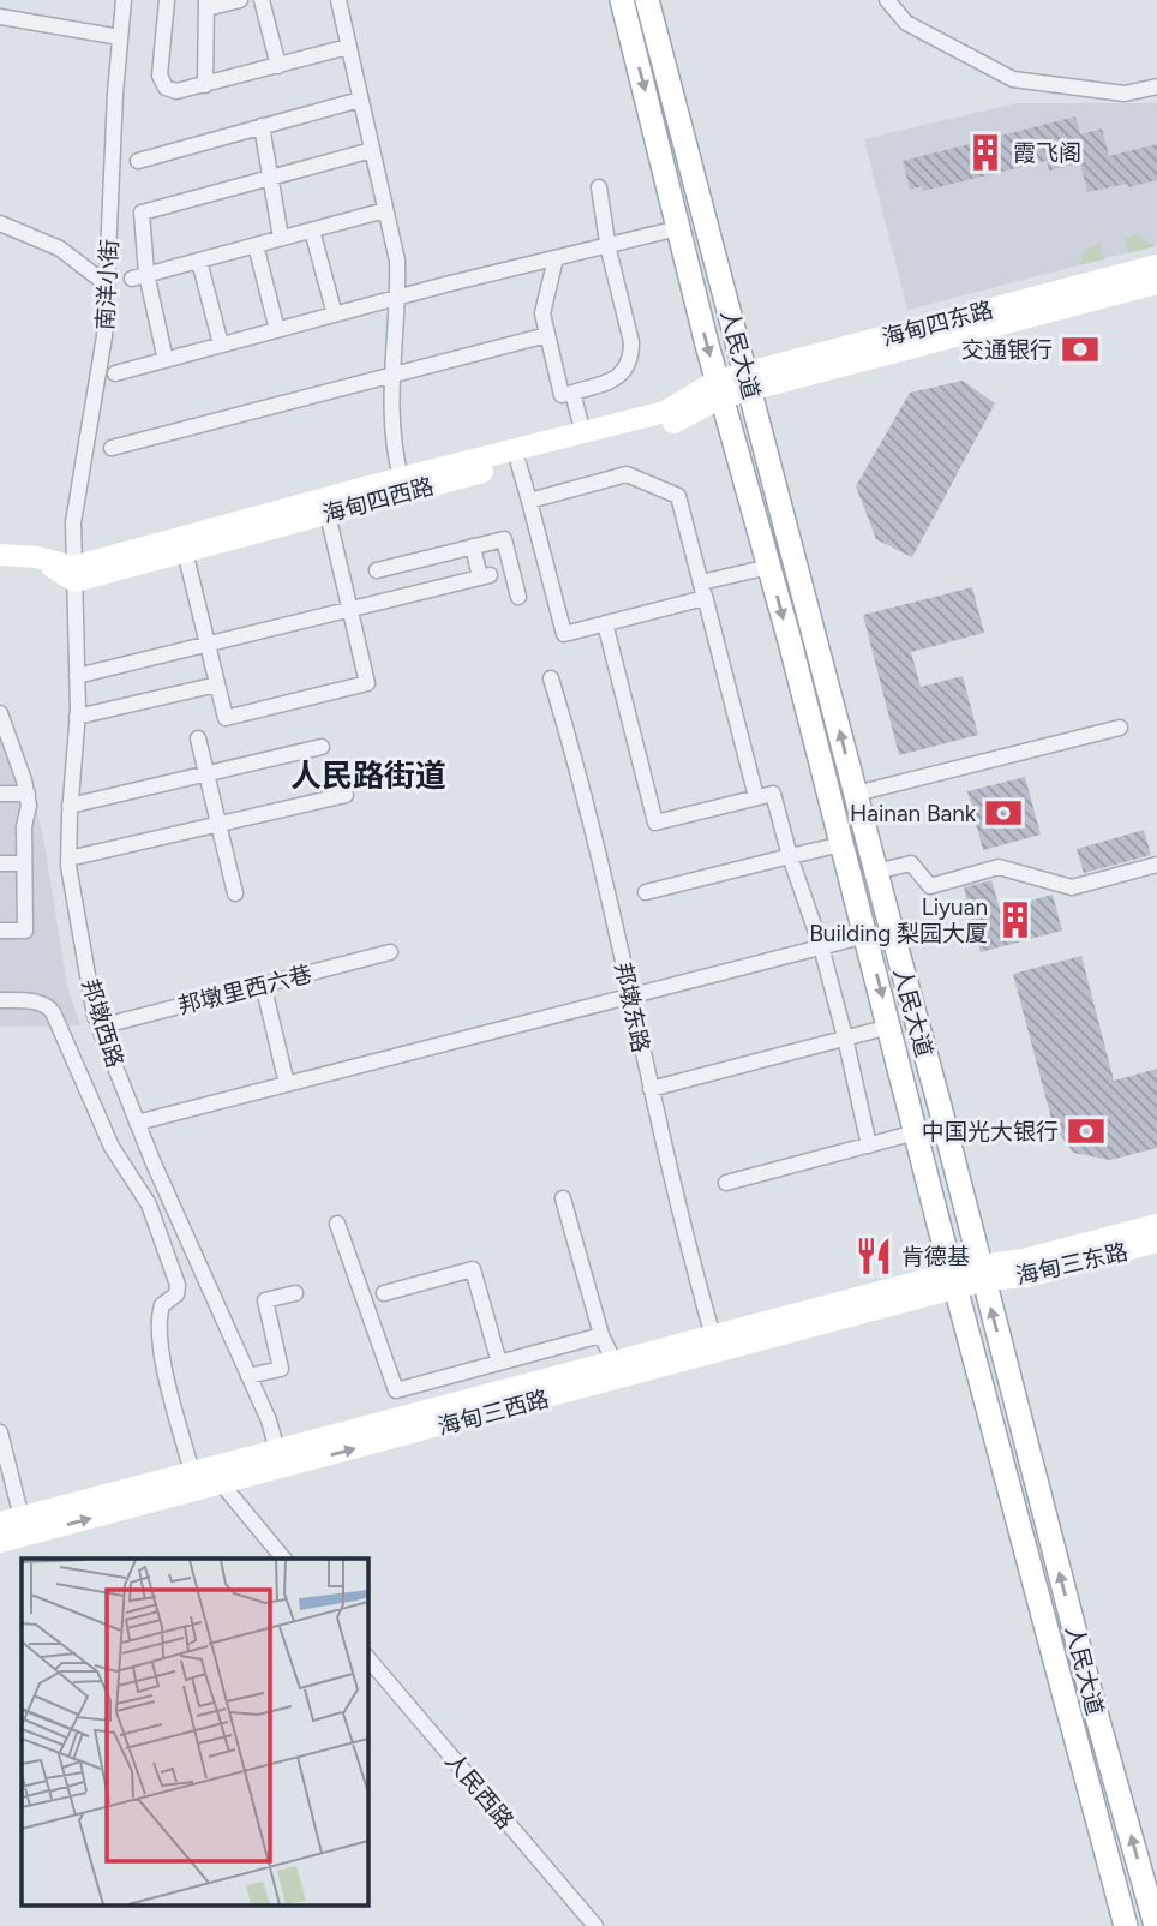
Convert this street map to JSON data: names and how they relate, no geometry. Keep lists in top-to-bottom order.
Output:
{
  "streets": {
    "main road": [
      "海甸四东路",
      "人民大道",
      "海甸四西路",
      "海甸三东路",
      "海甸三西路"
    ],
    "street": [
      "南洋小街",
      "邦墩里西六巷",
      "邦墩东路",
      "邦墩西路",
      "人民西路"
    ]
  },
  "crossings": [
    ["南洋小街", "海甸四西路"],
    ["南洋小街", "邦墩西路"],
    ["海甸四东路", "人民大道"],
    ["海甸四东路", "海甸四西路"],
    ["人民大道", "海甸四西路"],
    ["人民大道", "海甸三东路"],
    ["人民大道", "海甸三西路"],
    ["海甸四西路", "邦墩西路"],
    ["邦墩里西六巷", "邦墩西路"],
    ["邦墩东路", "海甸三西路"],
    ["邦墩西路", "海甸三西路"],
    ["海甸三东路", "海甸三西路"]
  ],
  "districts": ["人民路街道"],
  "places": {
    "building": ["霞飞阁", "Liyuan Building 梨园大厦"],
    "bank": ["交通银行", "Hainan Bank", "中国光大银行"],
    "restaurant": ["肯德基"]
  }
}
